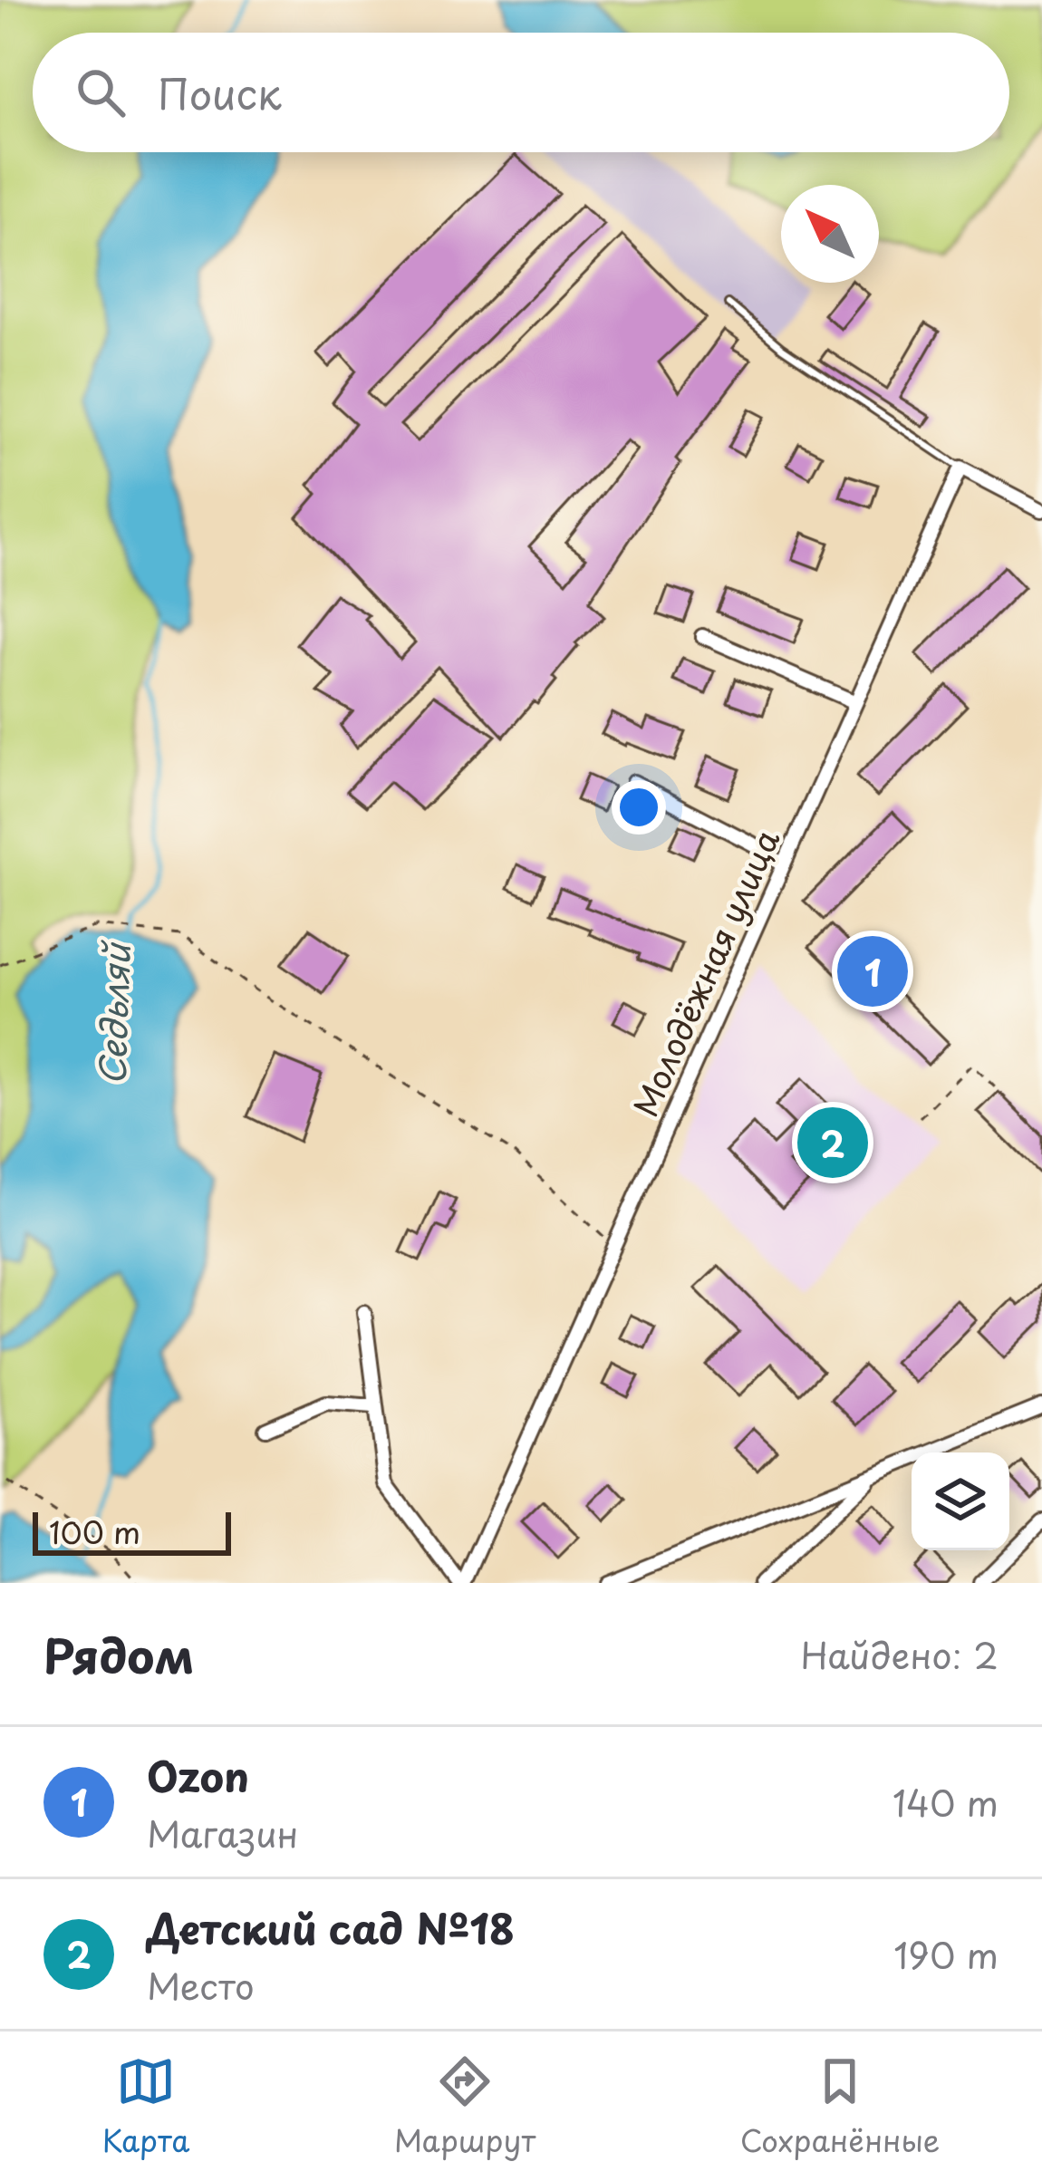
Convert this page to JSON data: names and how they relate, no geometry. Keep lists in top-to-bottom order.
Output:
{
  "streets": {
    "street": ["Молодёжная улица"]
  },
  "water": ["Седьляй"],
  "scale_bar": "100 m",
  "north": "top left",
  "page": {
    "search": "Поиск",
    "pins": ["1", "2"],
    "scale": "100 m",
    "heading": ["Рядом", "Найдено: 2"],
    "list": [
      {
        "mark": "1",
        "name": "Ozon",
        "note": "Магазин",
        "value": "140 m"
      },
      {
        "mark": "2",
        "name": "Детский сад №18",
        "note": "Место",
        "value": "190 m"
      }
    ],
    "nav": ["Карта", "Маршрут", "Сохранённые"]
  }
}
